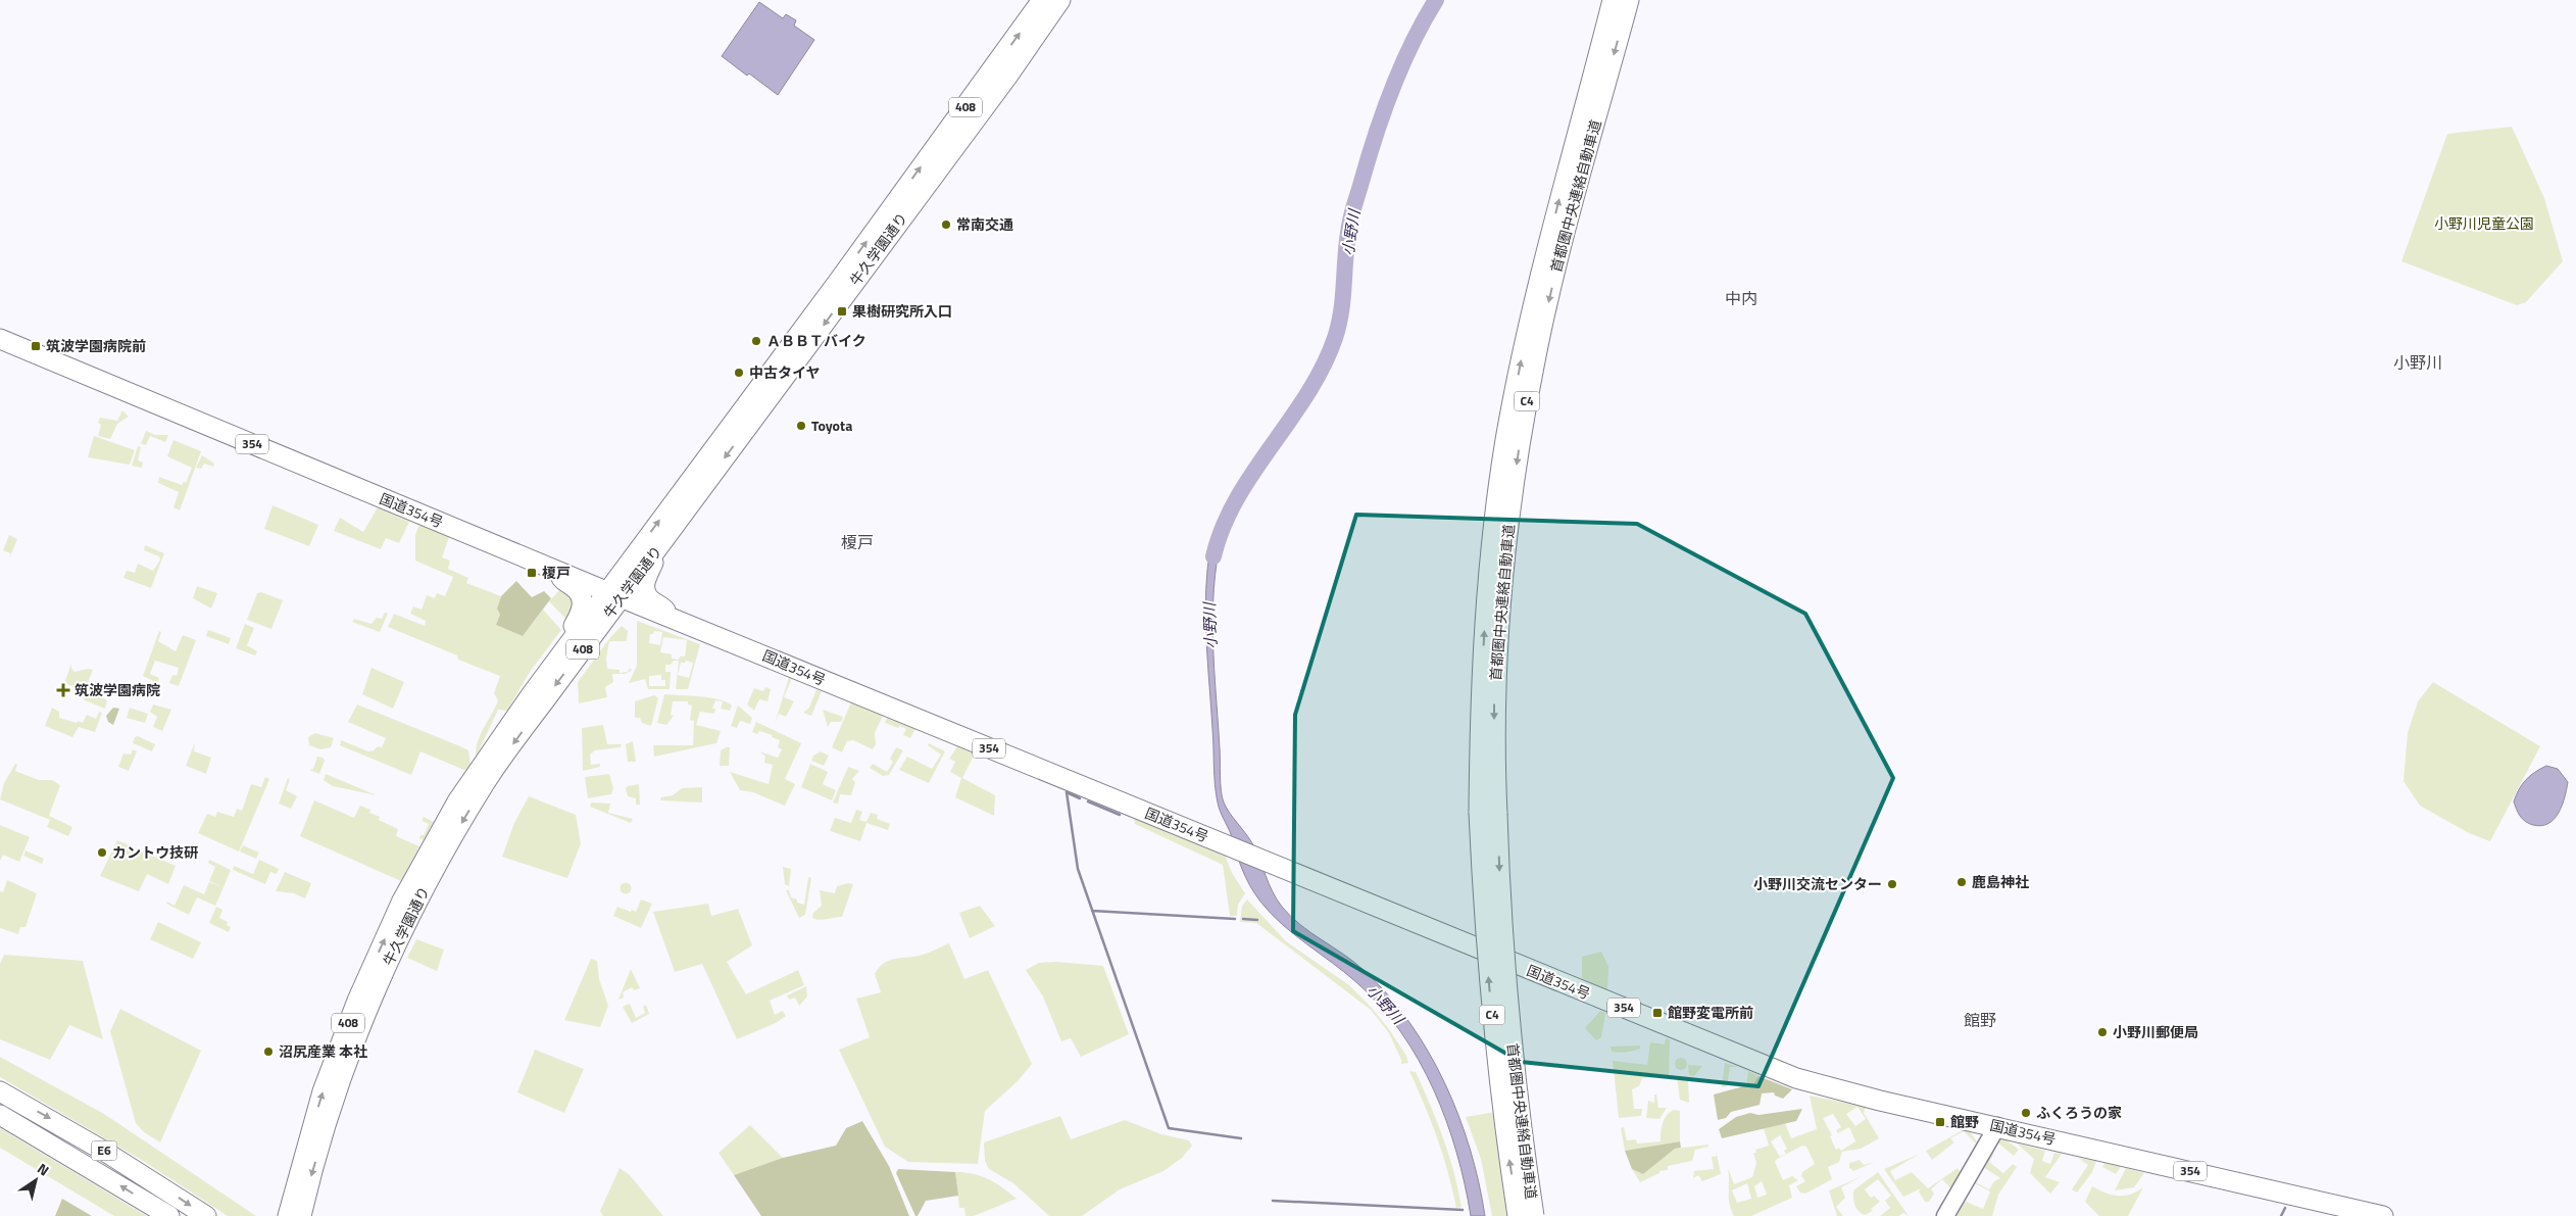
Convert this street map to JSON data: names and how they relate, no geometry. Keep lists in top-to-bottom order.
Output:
{
  "streets": {
    "highway": [
      "408",
      "首都圏中央連絡自動車道",
      "牛久学園通り",
      "C4",
      "354",
      "国道354号",
      "E6"
    ]
  },
  "crossings": [
    ["牛久学園通り", "国道354号"]
  ],
  "districts": [
    "中内",
    "小野川",
    "榎戸",
    "館野"
  ],
  "water": ["小野川"],
  "parks": ["小野川児童公園"],
  "places": {
    "other": [
      "常南交通",
      "ＡＢＢＴバイク",
      "中古タイヤ",
      "Toyota",
      "カントウ技研",
      "鹿島神社",
      "小野川交流センター",
      "小野川郵便局",
      "沼尻産業 本社",
      "ふくろうの家"
    ],
    "transit": [
      "果樹研究所入口",
      "筑波学園病院前",
      "榎戸",
      "館野変電所前",
      "館野"
    ],
    "health": ["筑波学園病院"]
  },
  "north": "top right"
}
